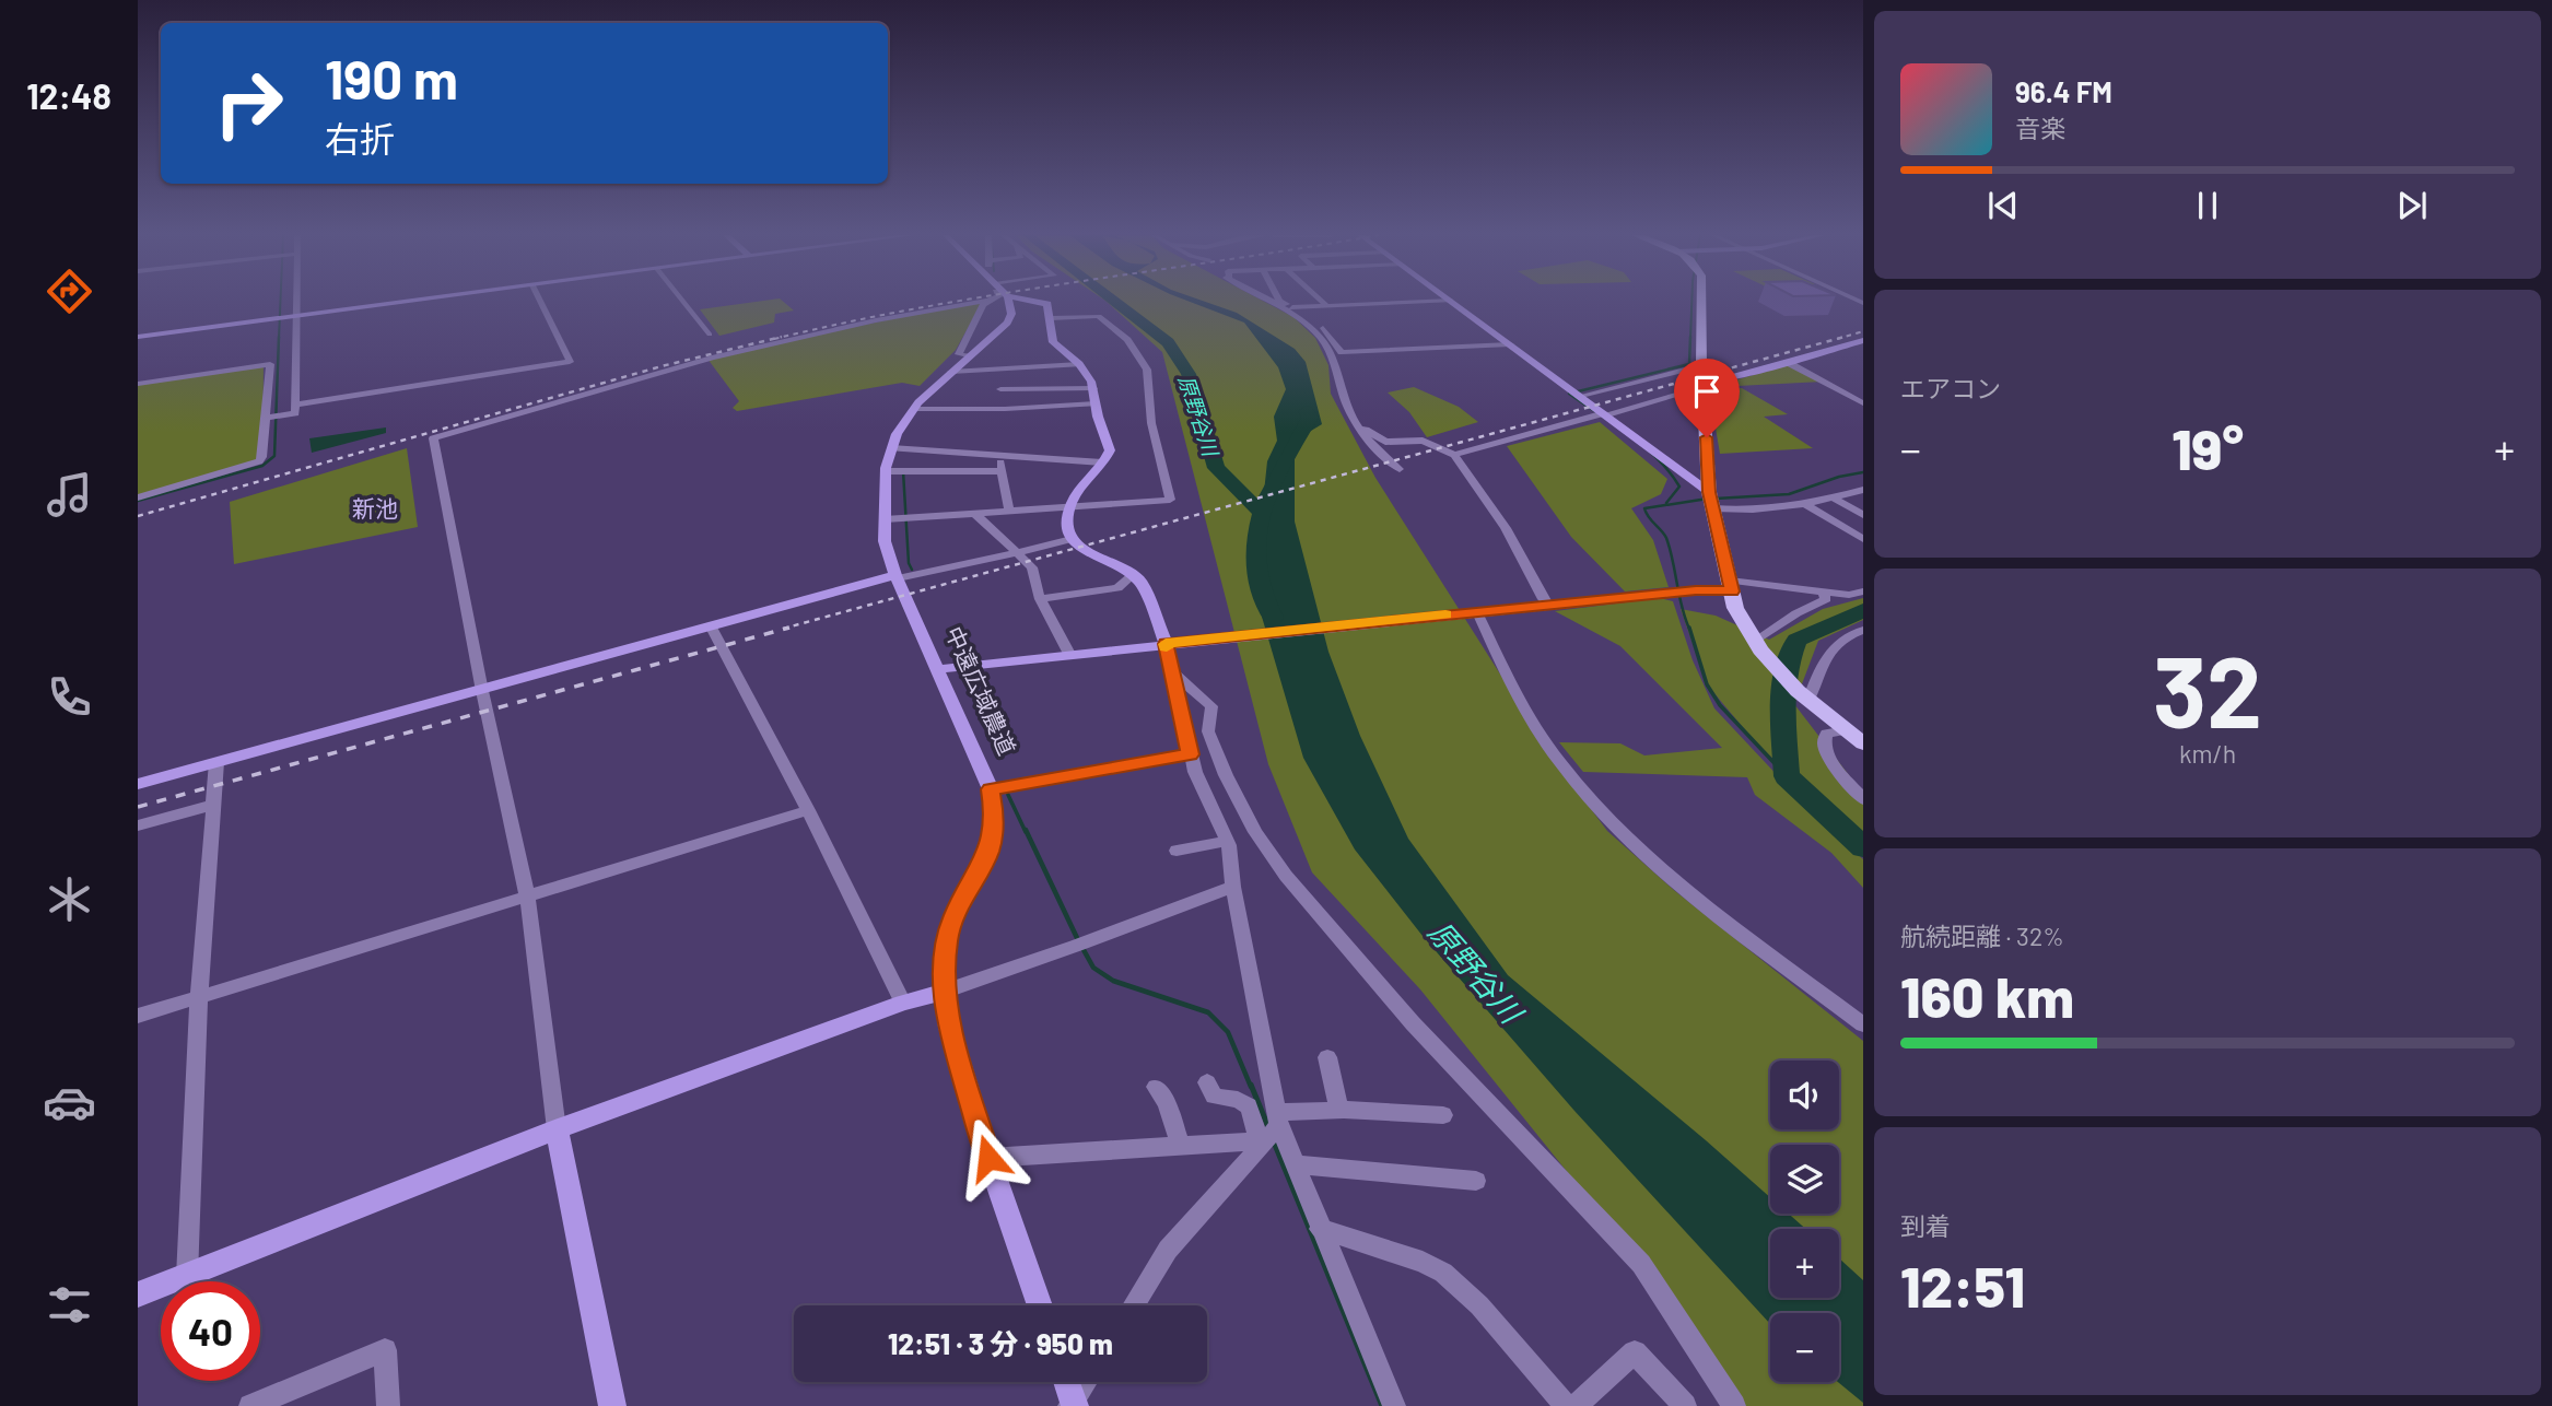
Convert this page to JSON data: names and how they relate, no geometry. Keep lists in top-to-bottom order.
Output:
{
  "streets": {
    "street": ["中遠広域農道"]
  },
  "districts": ["新池"],
  "water": ["原野谷川"],
  "page": {
    "tabs": "12:48",
    "turn": ["190 m", "右折"],
    "song": ["96.4 FM", "音楽"],
    "tile": [
      "エアコン",
      ["32", "km/h"],
      ["航続距離 · 32%", "160 km"],
      ["到着", "12:51"]
    ],
    "heat": ["−", "19°", "+"],
    "map_buttons": ["+", "−"],
    "limit": "40",
    "trip": "12:51 · 3 分 · 950 m"
  }
}
